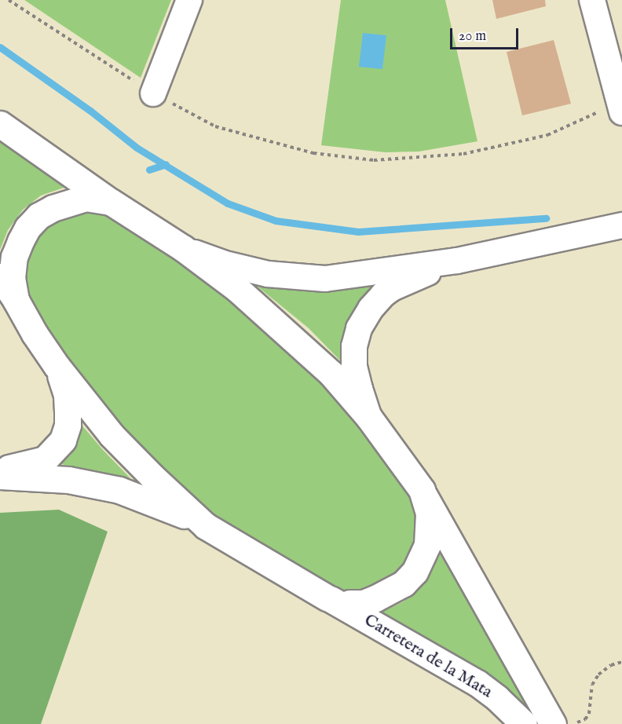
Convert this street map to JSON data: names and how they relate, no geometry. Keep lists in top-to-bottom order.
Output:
{
  "streets": {
    "main road": ["Carretera de la Mata"]
  },
  "scale_bar": "20 m"
}
